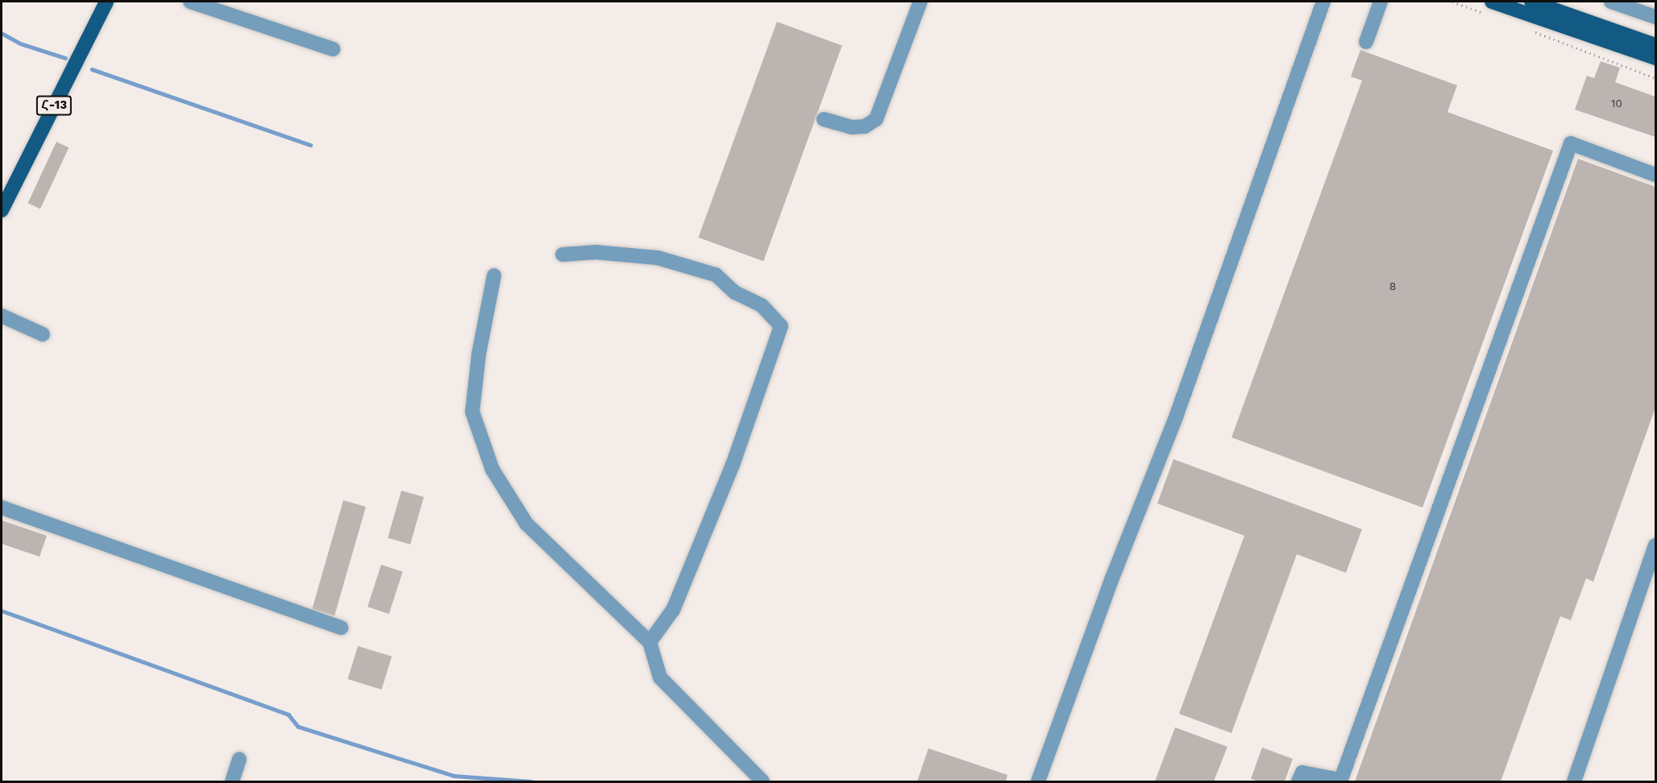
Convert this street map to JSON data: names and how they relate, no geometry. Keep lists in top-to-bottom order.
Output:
{
  "streets": {
    "main road": ["Հ-13"]
  },
  "house_numbers": ["10", "8"]
}
